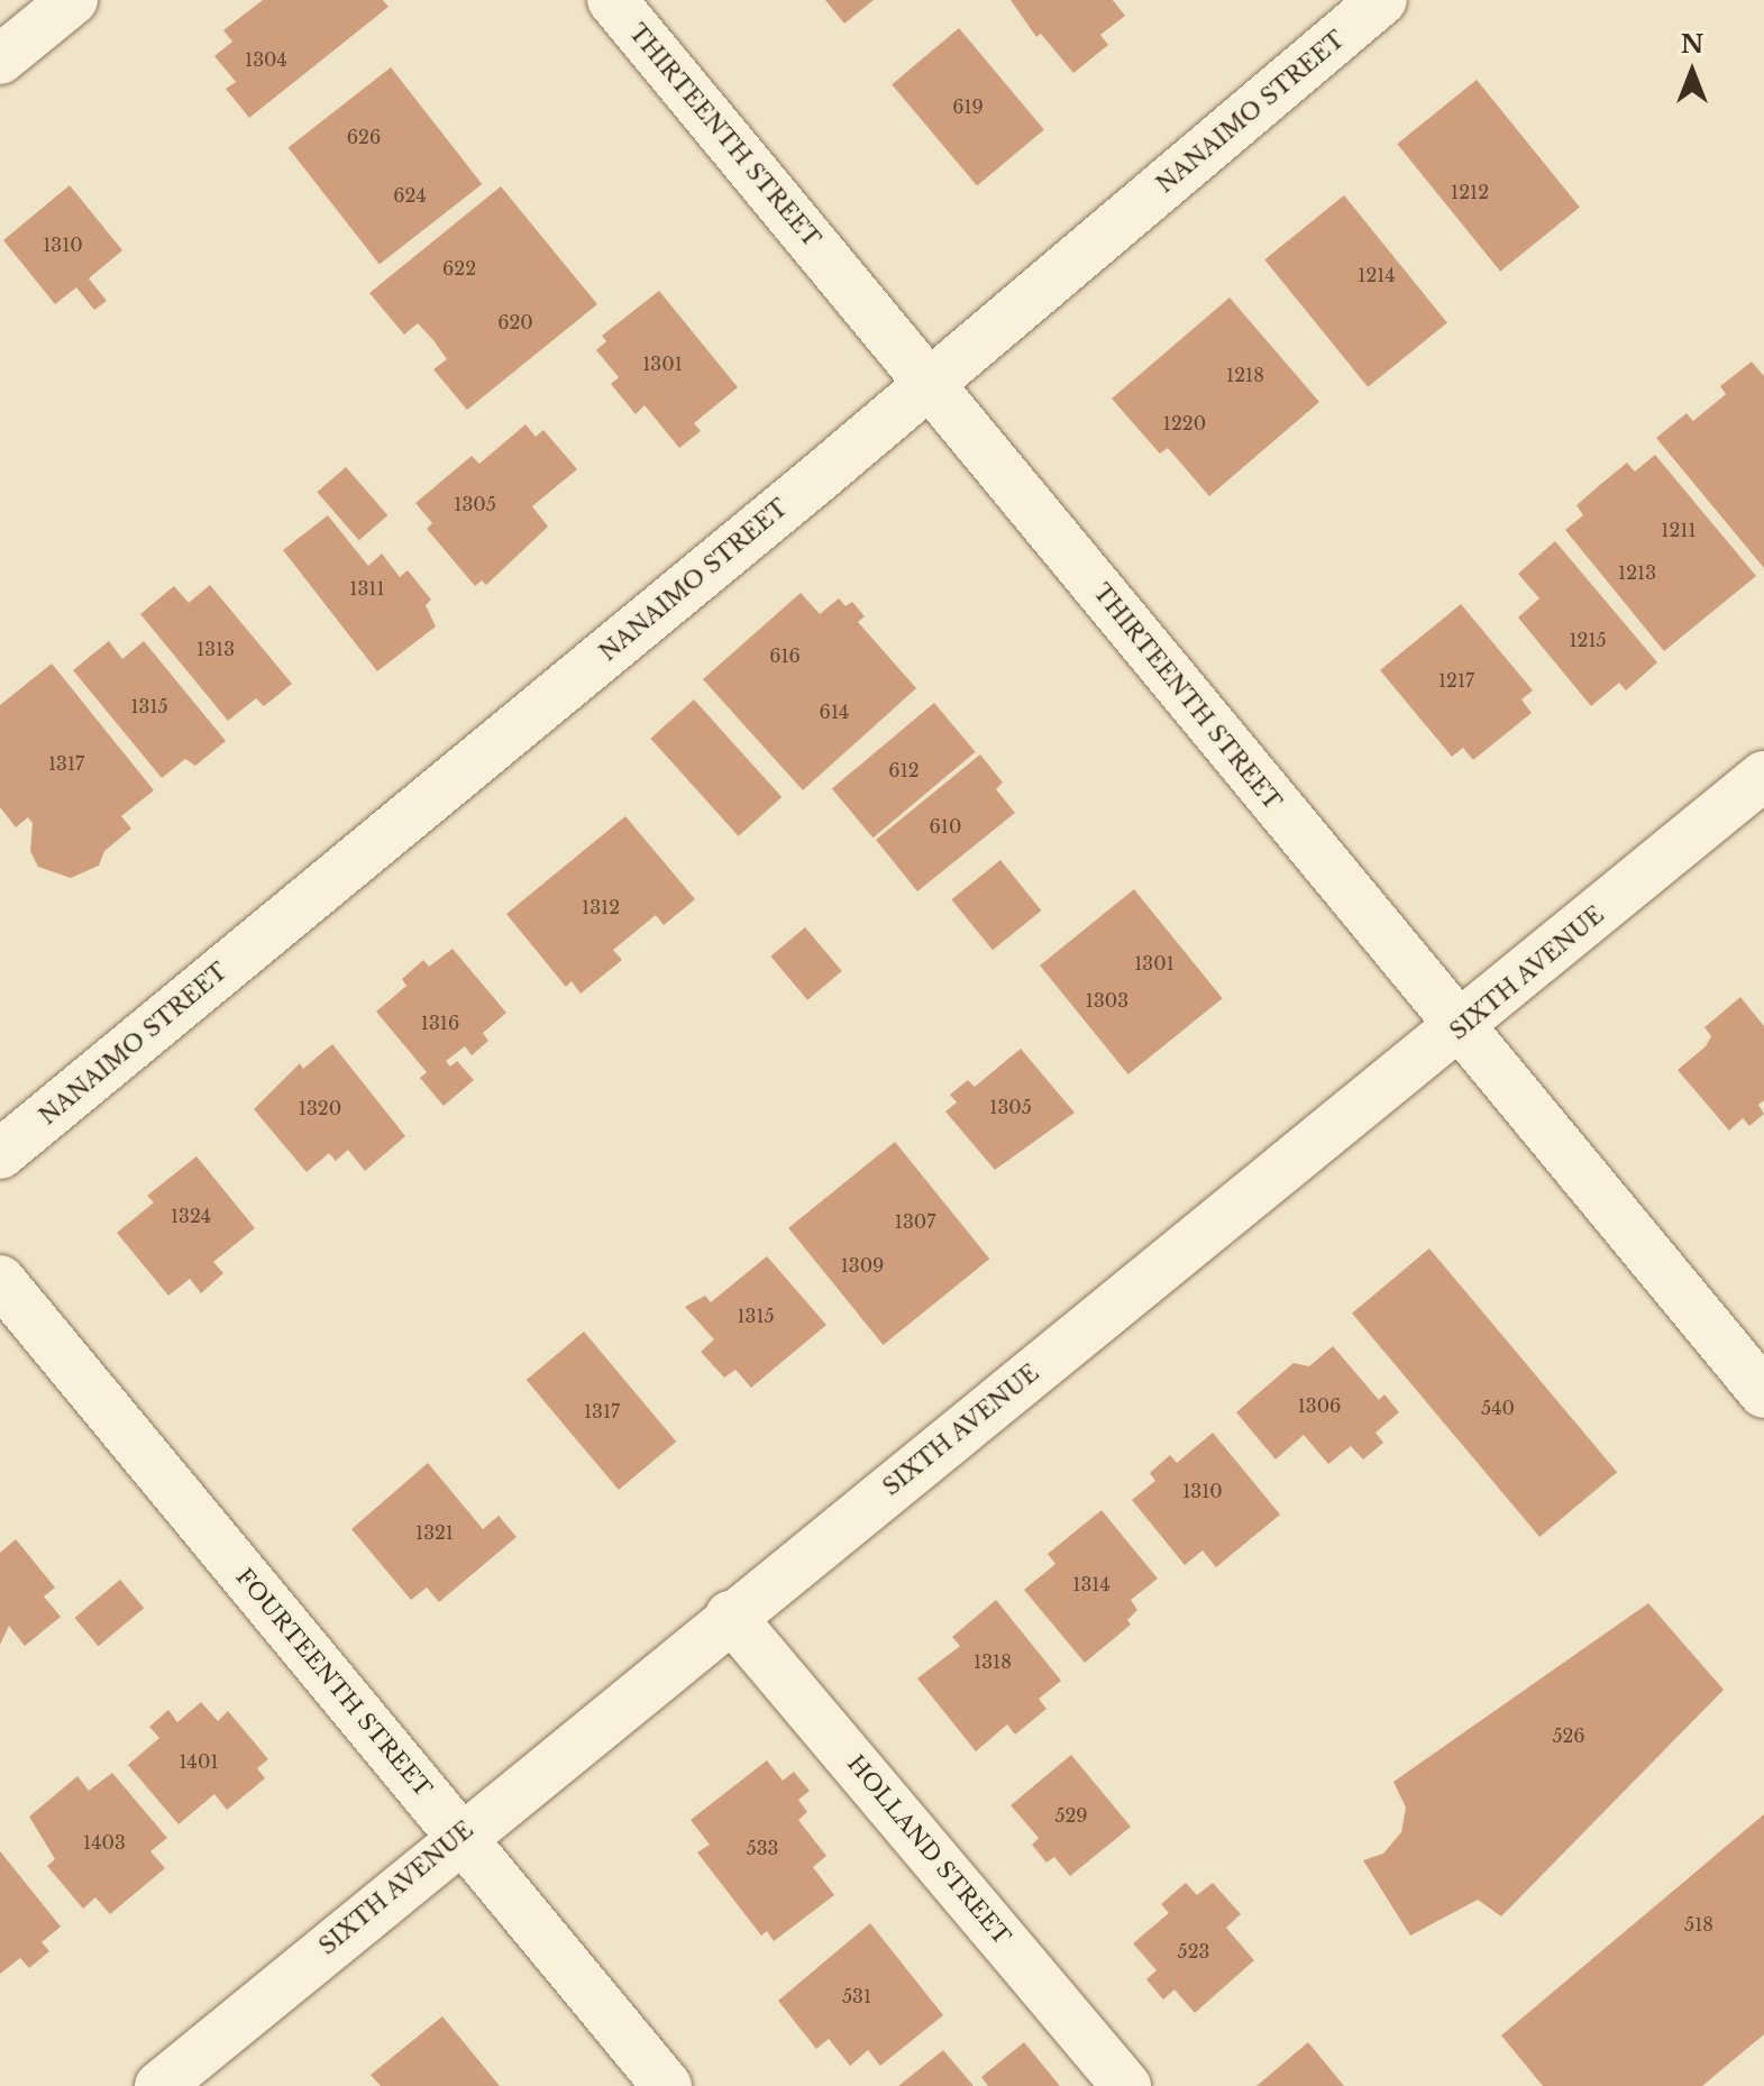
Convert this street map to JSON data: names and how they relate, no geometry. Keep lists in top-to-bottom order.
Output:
{
  "streets": {
    "street": [
      "NANAIMO STREET",
      "THIRTEENTH STREET",
      "SIXTH AVENUE",
      "FOURTEENTH STREET",
      "HOLLAND STREET"
    ]
  },
  "crossings": [
    ["NANAIMO STREET", "THIRTEENTH STREET"],
    ["THIRTEENTH STREET", "SIXTH AVENUE"],
    ["SIXTH AVENUE", "FOURTEENTH STREET"],
    ["SIXTH AVENUE", "HOLLAND STREET"]
  ],
  "house_numbers": [
    "1304",
    "619",
    "626",
    "1212",
    "624",
    "1310",
    "622",
    "1214",
    "620",
    "1301",
    "1218",
    "1220",
    "1305",
    "1211",
    "1213",
    "1311",
    "1215",
    "1313",
    "616",
    "1217",
    "1315",
    "614",
    "1317",
    "612",
    "610",
    "1312",
    "1301",
    "1303",
    "1316",
    "1305",
    "1320",
    "1324",
    "1307",
    "1309",
    "1315",
    "1306",
    "540",
    "1317",
    "1310",
    "1321",
    "1314",
    "1318",
    "526",
    "1401",
    "529",
    "1403",
    "533",
    "518",
    "523",
    "531"
  ],
  "north": "top"
}
